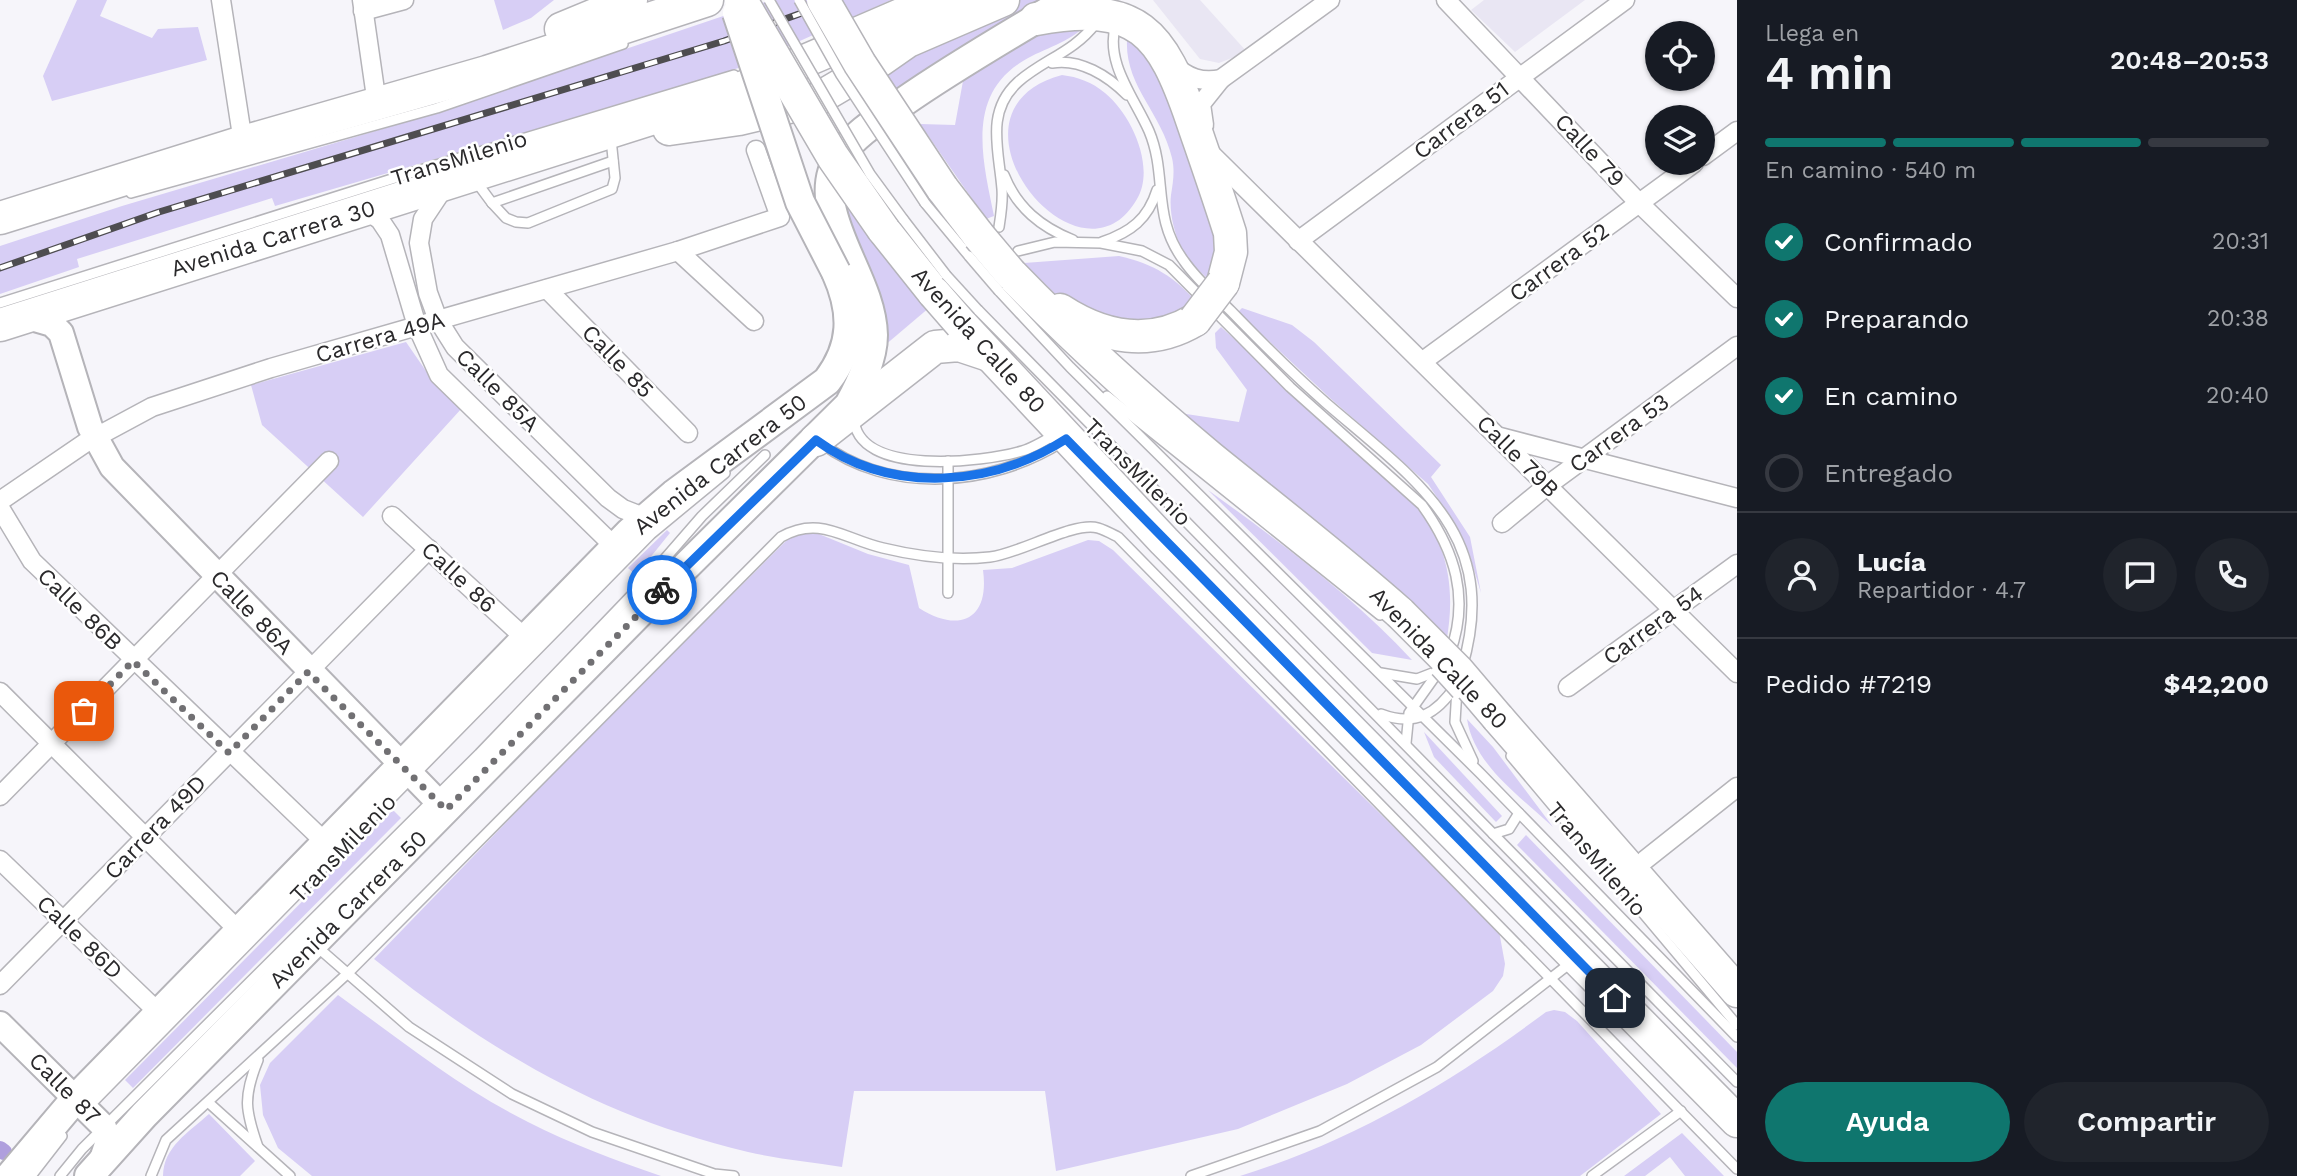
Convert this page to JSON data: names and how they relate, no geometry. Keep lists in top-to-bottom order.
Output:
{
  "streets": {
    "highway": ["Avenida Carrera 30", "Avenida Calle 80"],
    "main road": ["Avenida Carrera 50"],
    "street": [
      "Carrera 51",
      "Calle 79",
      "Carrera 52",
      "Carrera 49A",
      "Calle 85",
      "Calle 85A",
      "Carrera 53",
      "Calle 79B",
      "Calle 86",
      "Calle 86B",
      "Calle 86A",
      "Carrera 54",
      "Carrera 49D",
      "Calle 86D",
      "Calle 87"
    ],
    "lane": ["TransMilenio"]
  },
  "crossings": [
    ["Carrera 51", "Calle 79"],
    ["Carrera 51", "Calle 79B"],
    ["Calle 79", "Carrera 52"],
    ["TransMilenio", "Avenida Calle 80"],
    ["TransMilenio", "Avenida Carrera 50"],
    ["TransMilenio", "Calle 86A"],
    ["TransMilenio", "Calle 87"],
    ["Avenida Carrera 30", "Calle 85A"],
    ["Carrera 52", "Calle 79B"],
    ["Carrera 49A", "Calle 85"],
    ["Carrera 49A", "Calle 85A"],
    ["Carrera 49A", "Calle 86A"],
    ["Avenida Calle 80", "Avenida Carrera 50"],
    ["Calle 85A", "Avenida Carrera 50"],
    ["Carrera 53", "Calle 79B"],
    ["Calle 79B", "Carrera 54"],
    ["Avenida Carrera 50", "Calle 86"],
    ["Avenida Carrera 50", "Calle 86B"],
    ["Avenida Carrera 50", "Calle 86A"],
    ["Avenida Carrera 50", "Calle 86D"],
    ["Avenida Carrera 50", "Calle 87"],
    ["Calle 86", "Carrera 49D"],
    ["Calle 86B", "Carrera 49D"],
    ["Calle 86A", "Carrera 49D"],
    ["Carrera 49D", "Calle 86D"]
  ],
  "page": {
    "heading": ["4 min", "Llega en", "20:48–20:53"],
    "panel": [
      "Lucía",
      "Repartidor · 4.7",
      "Pedido #7219",
      "$42,200"
    ],
    "bar": "En camino · 540 m",
    "list": [
      ["Confirmado", "20:31"],
      ["Preparando", "20:38"],
      ["En camino", "20:40"],
      "Entregado"
    ],
    "buttons": ["Ayuda", "Compartir"]
  }
}
